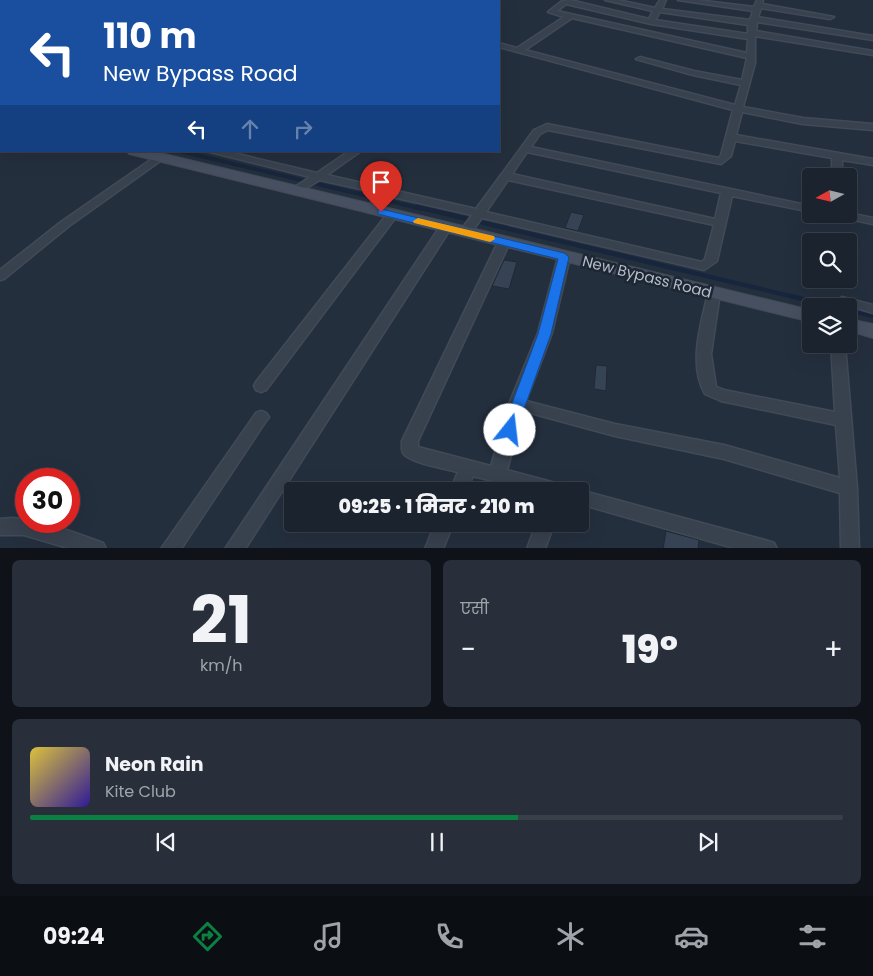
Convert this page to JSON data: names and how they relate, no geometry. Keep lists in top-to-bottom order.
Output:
{
  "streets": {
    "main road": ["New Bypass Road"]
  },
  "north": "left",
  "page": {
    "turn": ["110 m", "New Bypass Road"],
    "limit": "30",
    "trip": "09:25 · 1 मिनट · 210 m",
    "tile": [
      ["21", "km/h"],
      "एसी"
    ],
    "heat": ["−", "19°", "+"],
    "song": ["Neon Rain", "Kite Club"],
    "tabs": "09:24"
  }
}
